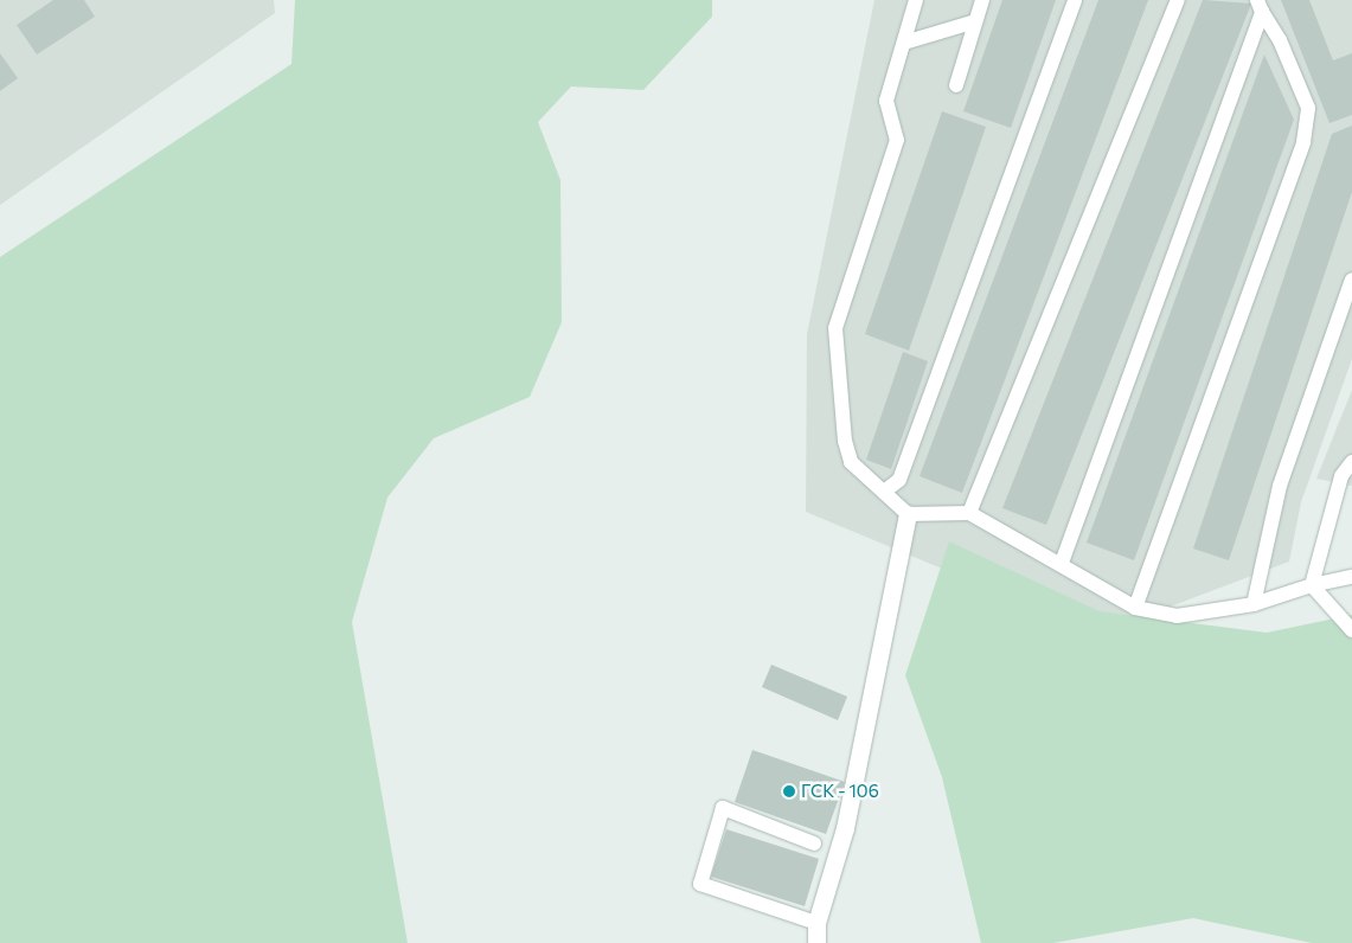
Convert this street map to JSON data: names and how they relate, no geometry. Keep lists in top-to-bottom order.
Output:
{
  "places": ["ГСК - 106"]
}
